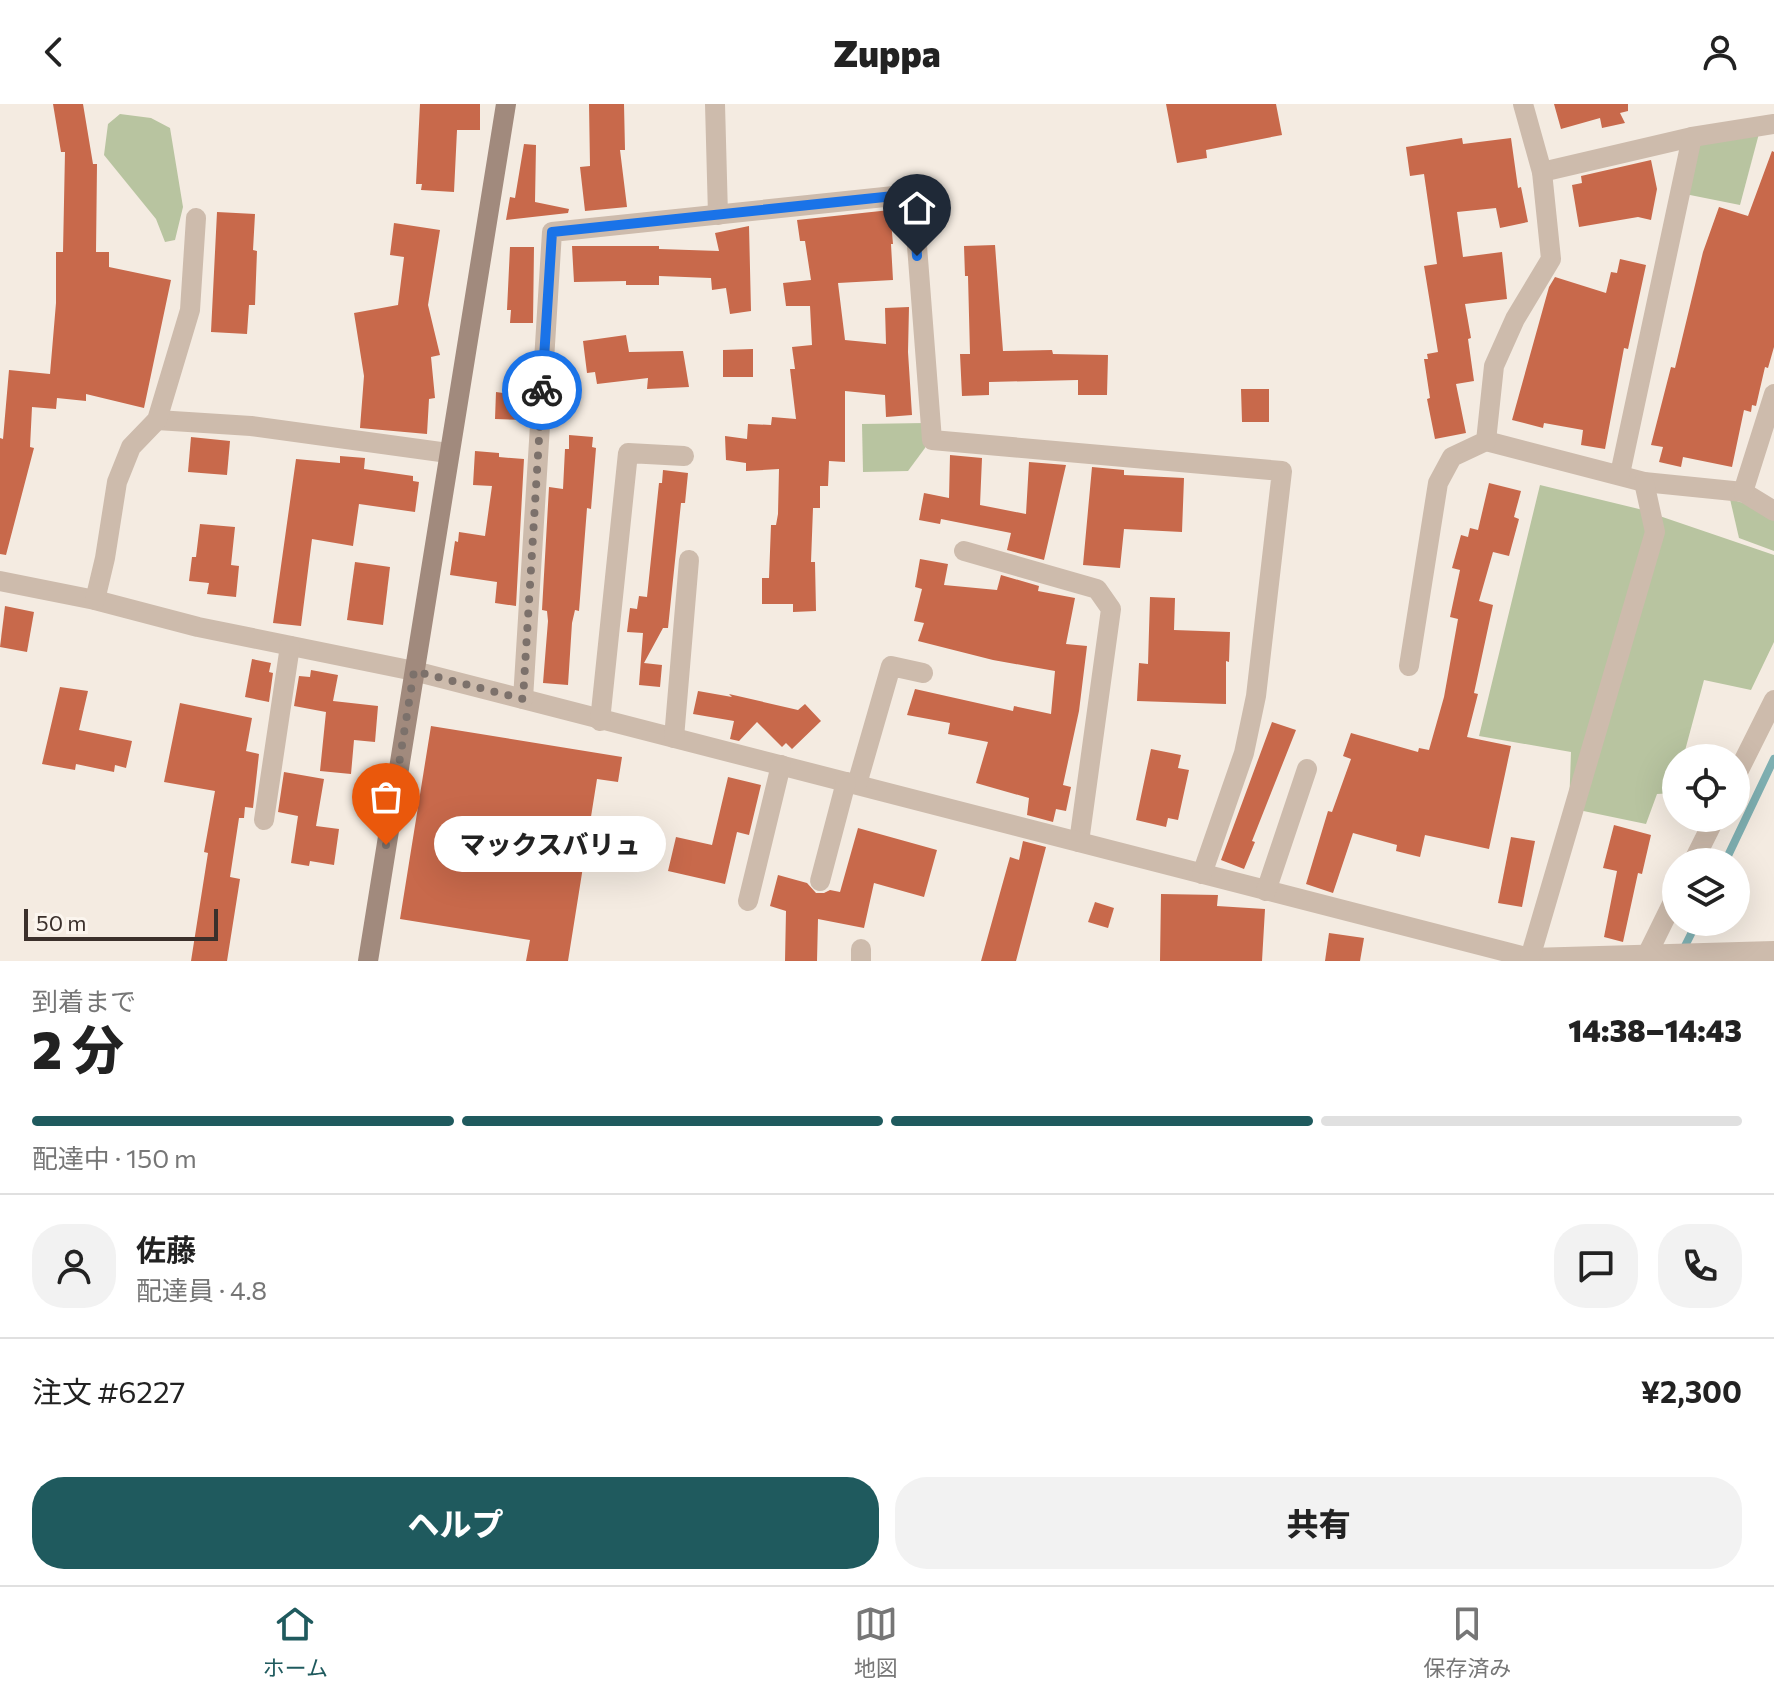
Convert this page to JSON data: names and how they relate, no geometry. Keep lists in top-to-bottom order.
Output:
{
  "places": ["マックスバリュ"],
  "scale_bar": "50 m",
  "page": {
    "header": "Zuppa",
    "bubble": "マックスバリュ",
    "scale": "50 m",
    "heading": ["2 分", "到着まで", "14:38–14:43"],
    "panel": [
      "佐藤",
      "配達員 · 4.8",
      "注文 #6227",
      "¥2,300"
    ],
    "bar": "配達中 · 150 m",
    "buttons": ["ヘルプ", "共有"],
    "tabs": ["ホーム", "地図", "保存済み"]
  }
}
